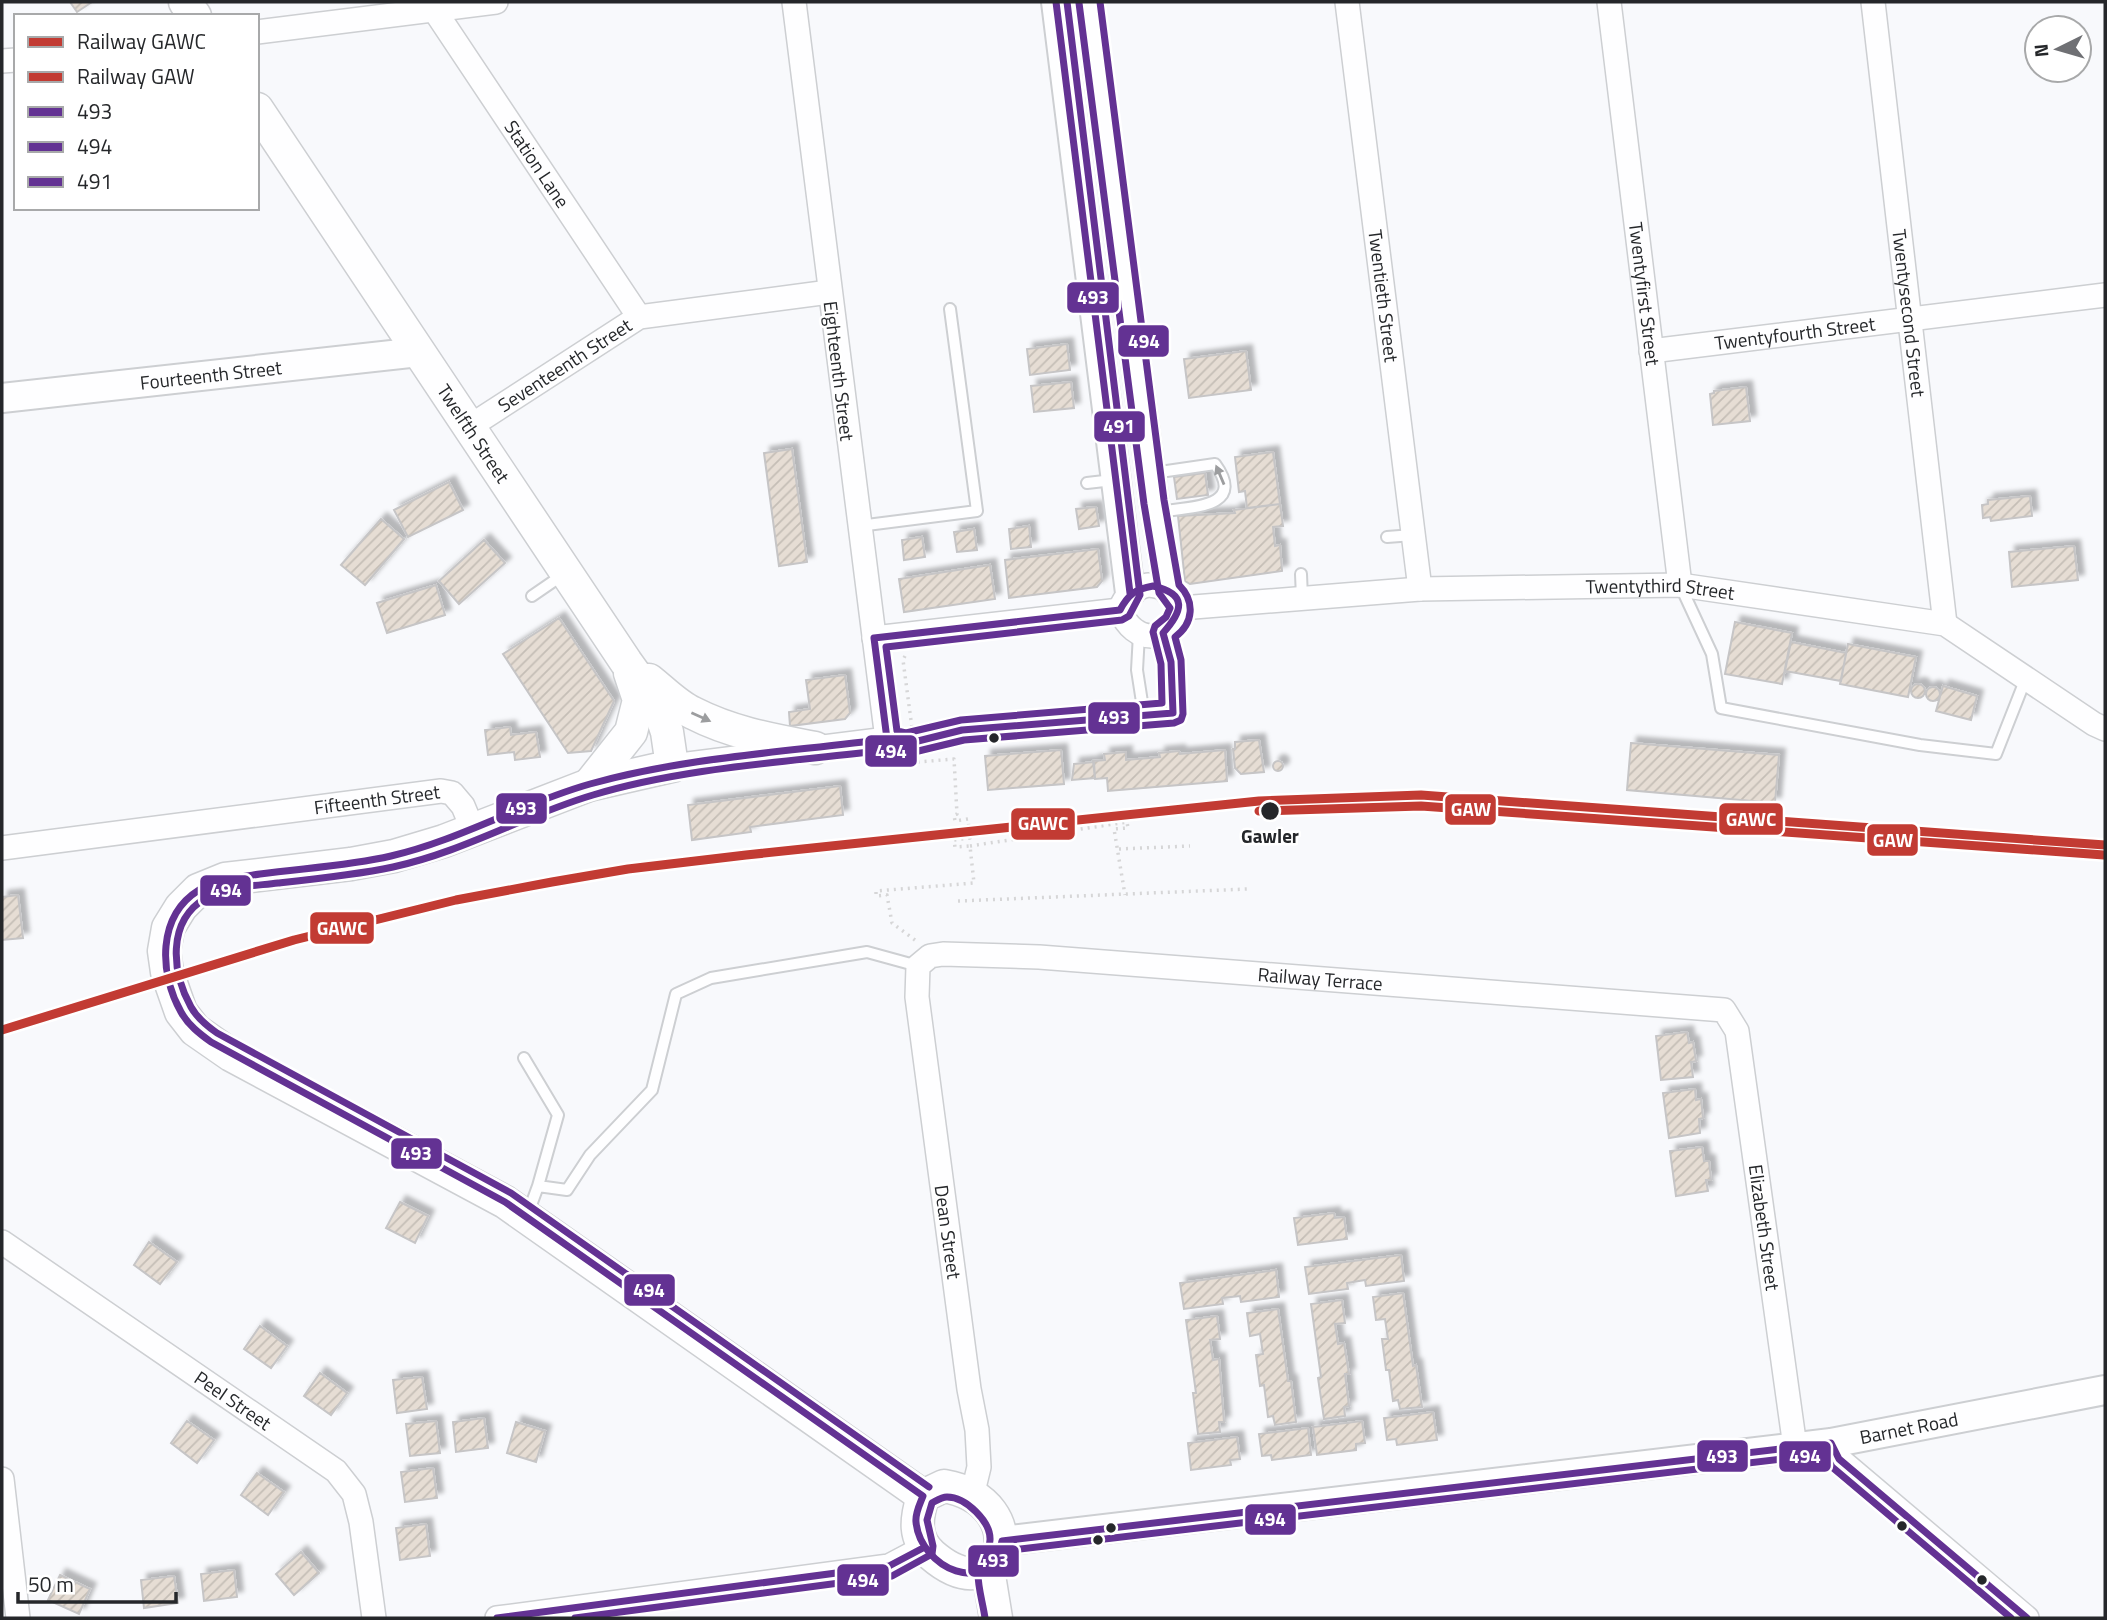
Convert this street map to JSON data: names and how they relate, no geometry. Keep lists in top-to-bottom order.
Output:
{
  "streets": {
    "main road": ["Twelfth Street"],
    "street": [
      "Station Lane",
      "Twentyfirst Street",
      "Twentieth Street",
      "Twentysecond Street",
      "Twentyfourth Street",
      "Seventeenth Street",
      "Eighteenth Street",
      "Fourteenth Street",
      "Twentythird Street",
      "Fifteenth Street",
      "Railway Terrace",
      "Elizabeth Street",
      "Dean Street",
      "Peel Street",
      "Barnet Road"
    ]
  },
  "crossings": [
    ["Station Lane", "Seventeenth Street"],
    ["Twentyfirst Street", "Twentyfourth Street"],
    ["Twentyfirst Street", "Twentythird Street"],
    ["Twentieth Street", "Twentythird Street"],
    ["Twentysecond Street", "Twentyfourth Street"],
    ["Twentysecond Street", "Twentythird Street"],
    ["Seventeenth Street", "Eighteenth Street"],
    ["Seventeenth Street", "Twelfth Street"],
    ["Fourteenth Street", "Twelfth Street"],
    ["Railway Terrace", "Elizabeth Street"],
    ["Railway Terrace", "Dean Street"],
    ["Elizabeth Street", "Barnet Road"],
    ["Dean Street", "Barnet Road"]
  ],
  "places": ["Gawler"],
  "lines": [
    "transit line 493",
    "transit line 494",
    "transit line 491",
    "rail line GAWC",
    "rail line GAW"
  ],
  "legend": [
    "Railway GAWC",
    "Railway GAW",
    "493",
    "494",
    "491"
  ],
  "scale_bar": "50 m",
  "north": "left"
}
